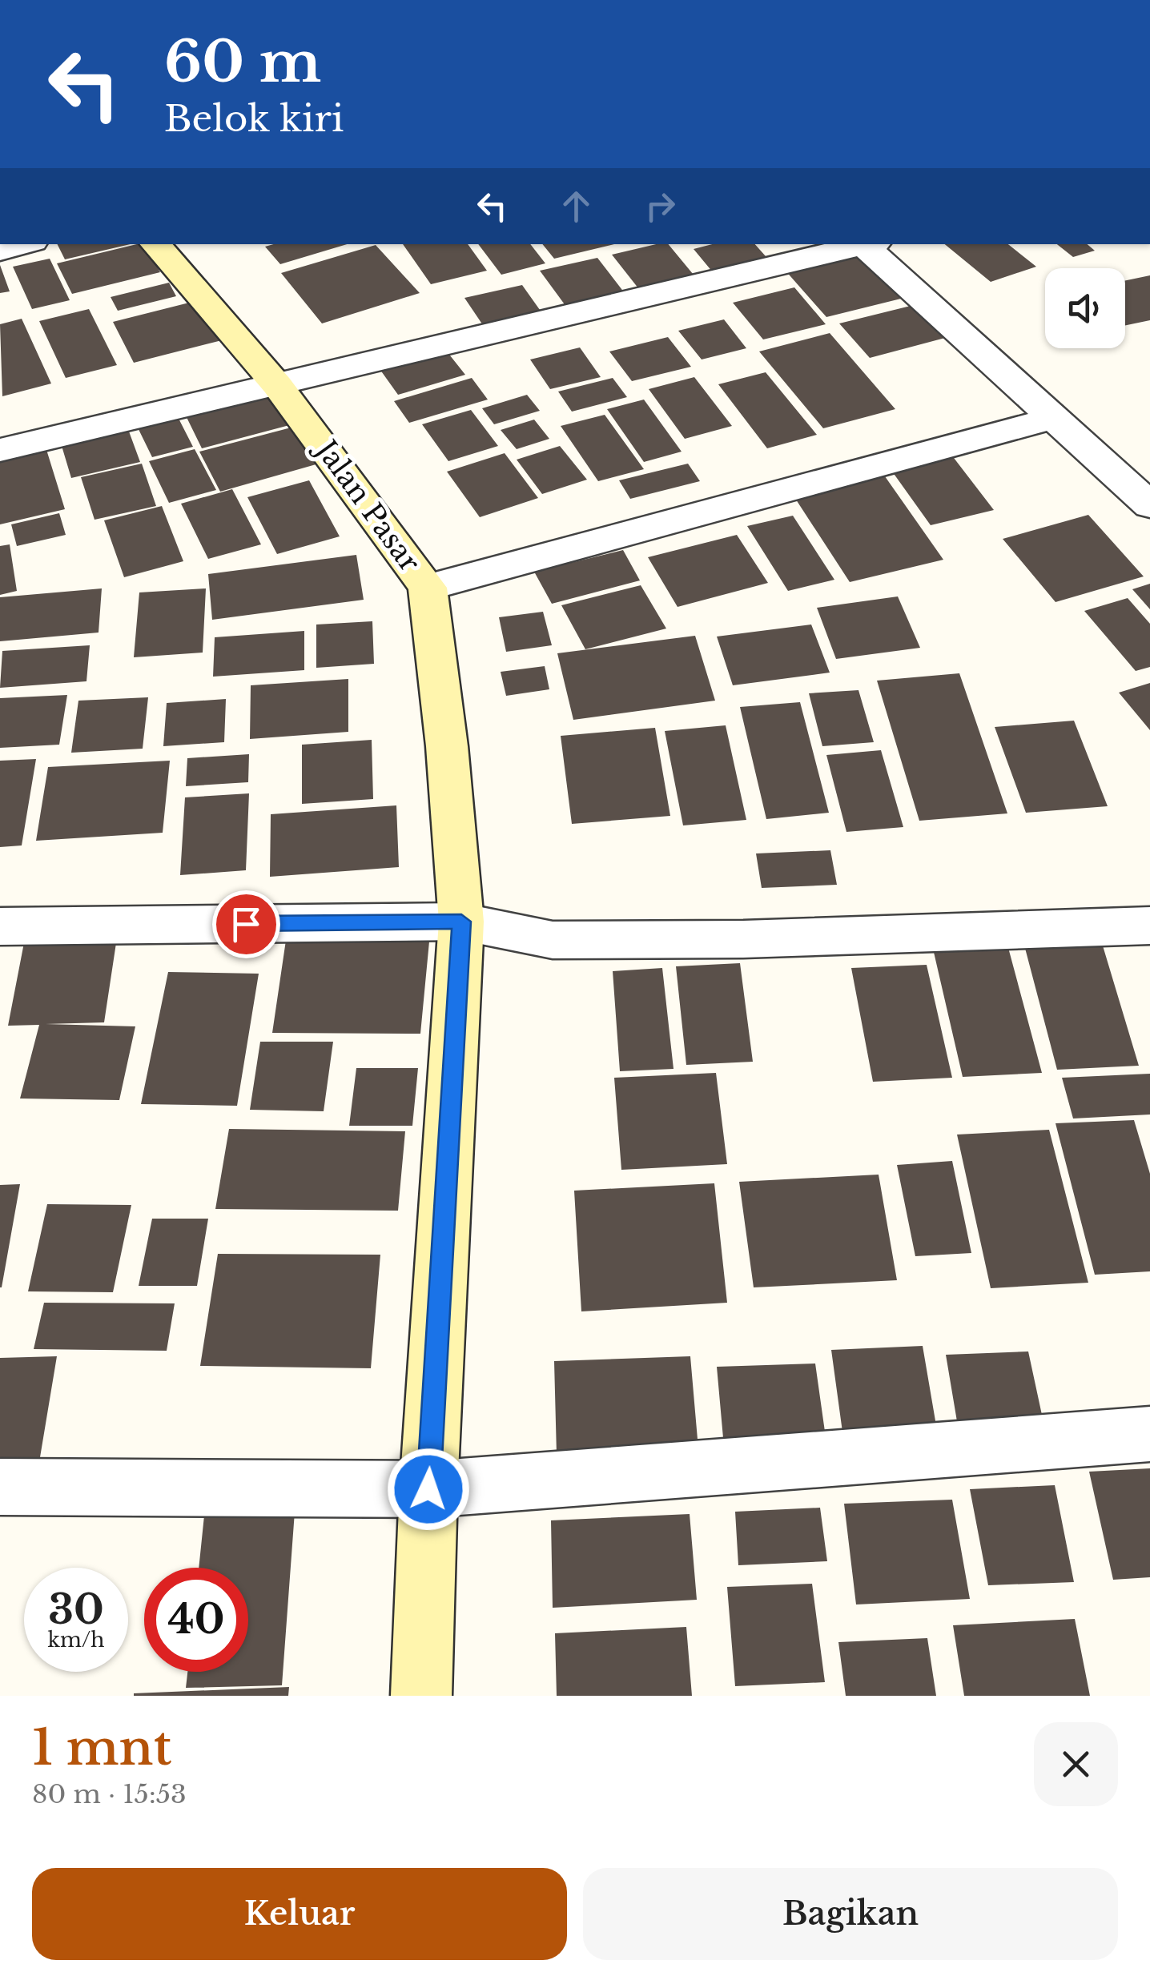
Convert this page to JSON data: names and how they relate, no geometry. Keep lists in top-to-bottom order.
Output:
{
  "streets": {
    "street": ["Jalan Pasar"]
  },
  "page": {
    "turn": ["60 m", "Belok kiri"],
    "speed": "30 km/h",
    "limit": "40",
    "heading": ["1 mnt", "80 m · 15:53"],
    "buttons": ["Keluar", "Bagikan"]
  }
}
